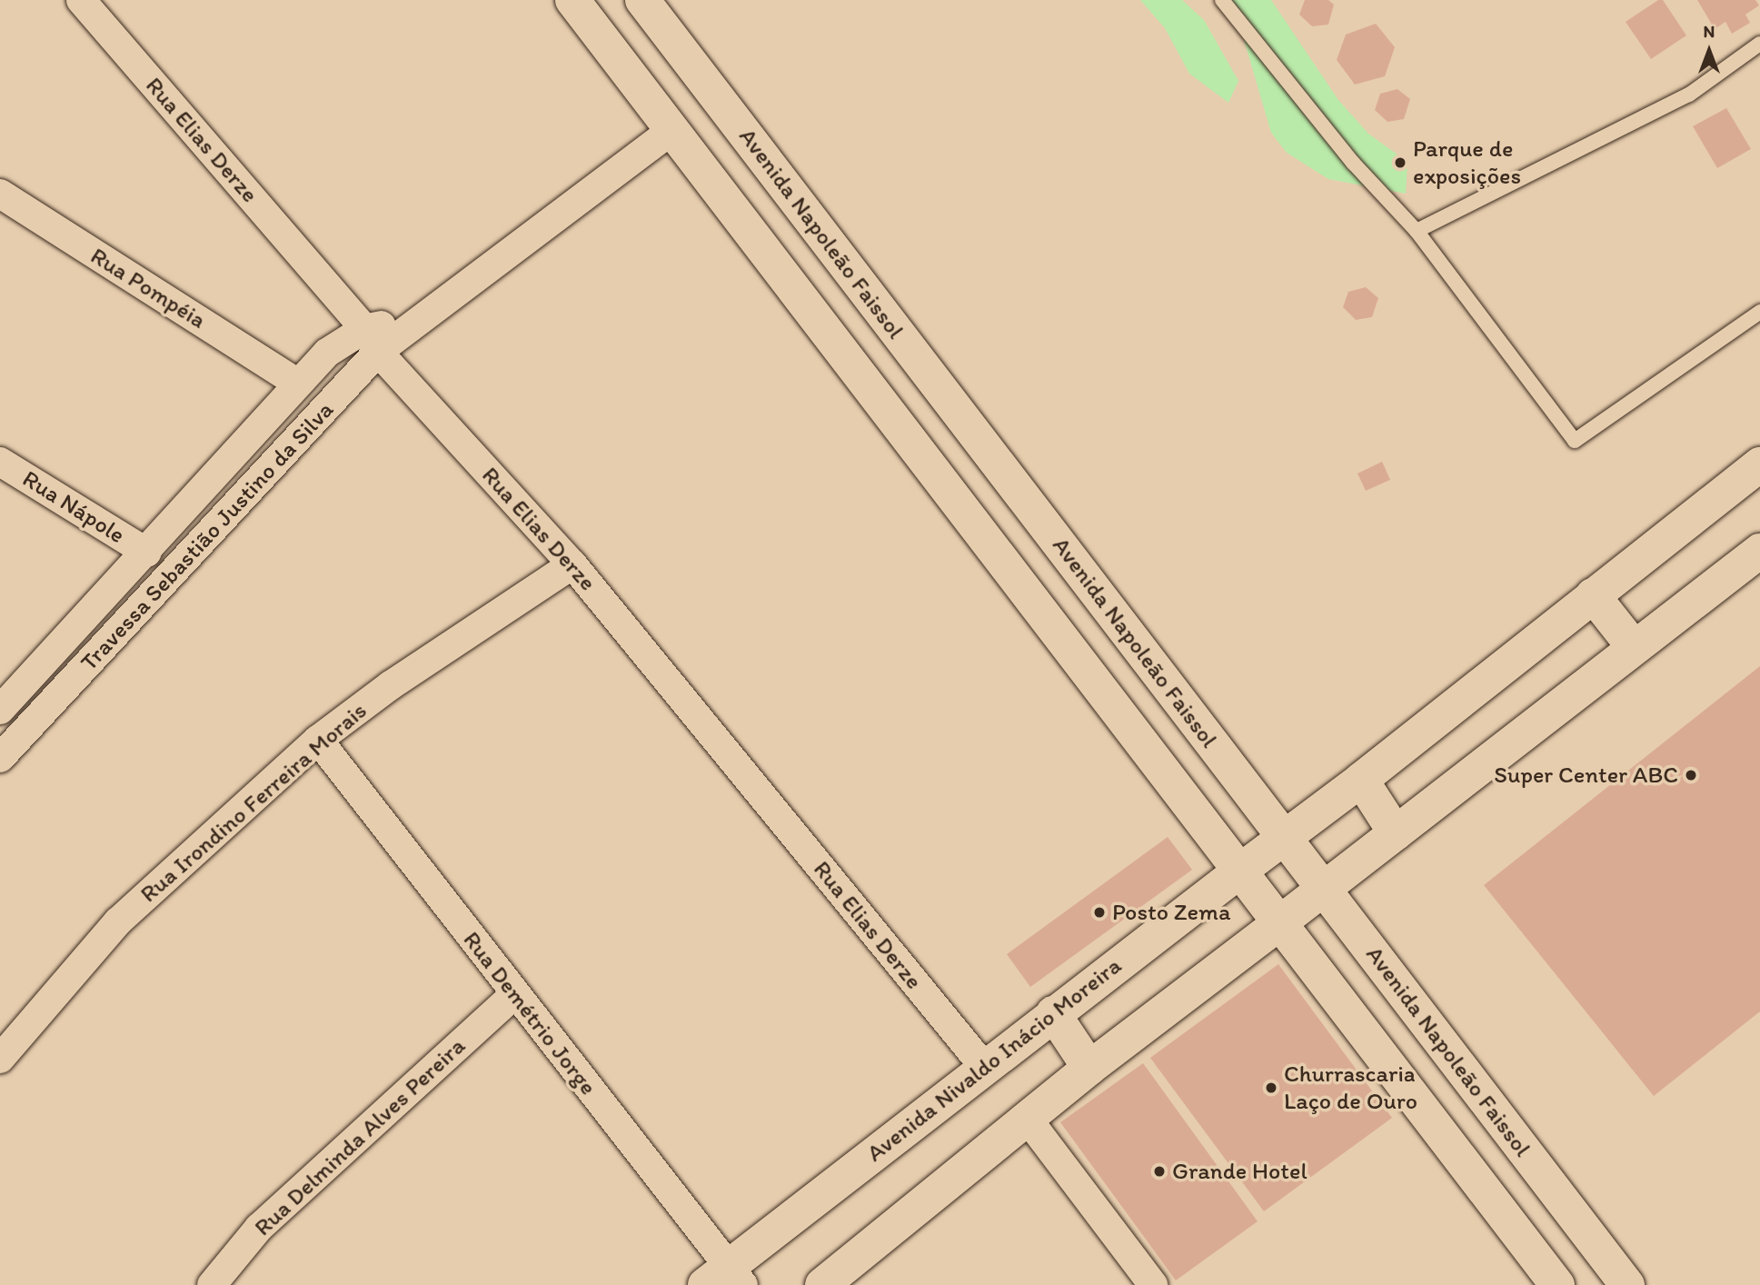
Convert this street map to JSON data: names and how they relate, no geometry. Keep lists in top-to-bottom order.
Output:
{
  "streets": {
    "main road": ["Avenida Napoleão Faissol", "Avenida Nivaldo Inácio Moreira"],
    "street": [
      "Rua Elias Derze",
      "Rua Pompéia",
      "Rua Nápole",
      "Travessa Sebastião Justino da Silva",
      "Rua Irondino Ferreira Morais",
      "Rua Demétrio Jorge",
      "Rua Delminda Alves Pereira"
    ]
  },
  "crossings": [
    ["Rua Elias Derze", "Travessa Sebastião Justino da Silva"],
    ["Rua Elias Derze", "Rua Irondino Ferreira Morais"],
    ["Rua Elias Derze", "Avenida Nivaldo Inácio Moreira"],
    ["Avenida Napoleão Faissol", "Avenida Nivaldo Inácio Moreira"],
    ["Rua Pompéia", "Travessa Sebastião Justino da Silva"],
    ["Rua Nápole", "Travessa Sebastião Justino da Silva"],
    ["Rua Irondino Ferreira Morais", "Rua Demétrio Jorge"],
    ["Rua Demétrio Jorge", "Avenida Nivaldo Inácio Moreira"],
    ["Rua Demétrio Jorge", "Rua Delminda Alves Pereira"]
  ],
  "places": [
    "Parque de exposições",
    "Super Center ABC",
    "Posto Zema",
    "Churrascaria Laço de Ouro",
    "Grande Hotel"
  ],
  "north": "top"
}
